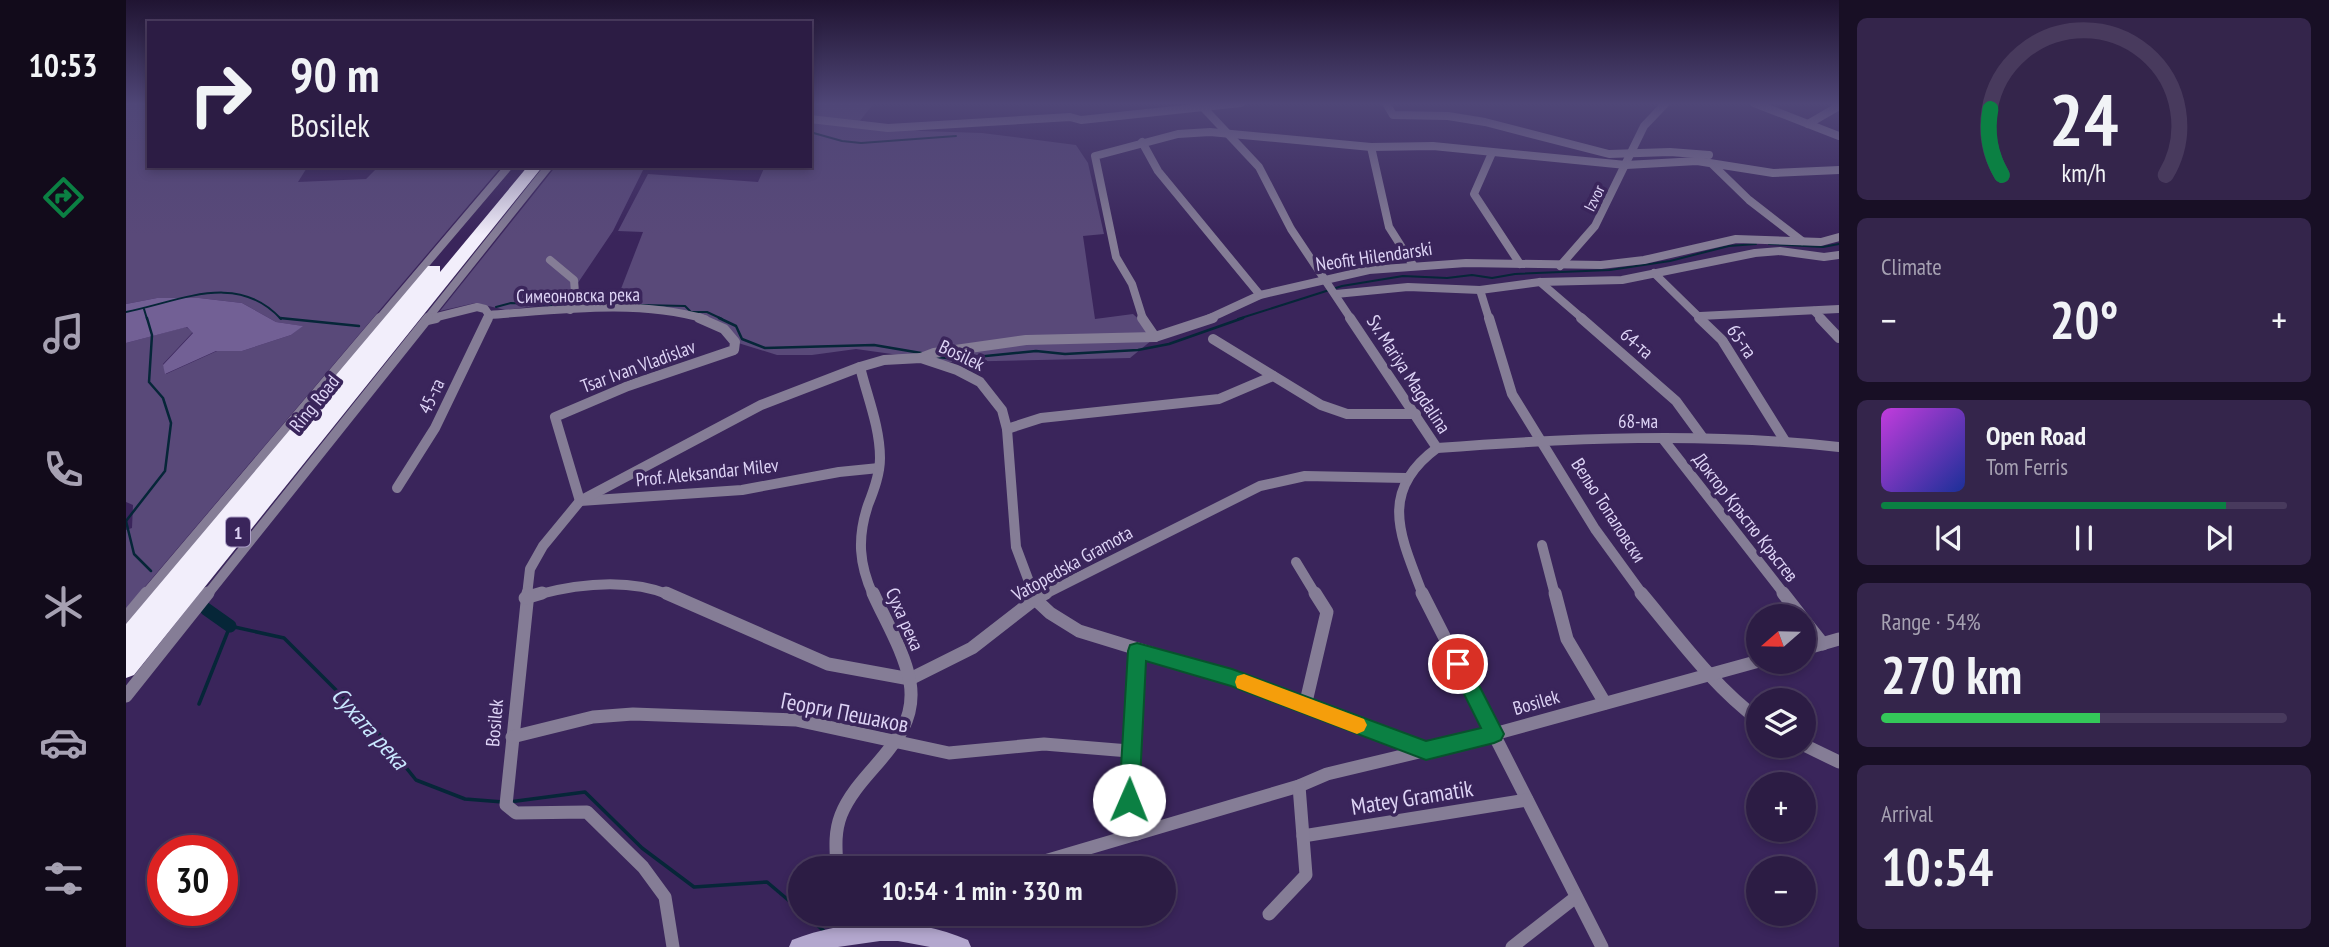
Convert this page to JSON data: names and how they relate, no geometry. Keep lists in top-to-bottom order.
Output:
{
  "streets": {
    "highway": ["Ring Road", "1"],
    "street": [
      "Izvor",
      "Neofit Hilendarski",
      "Симеоновска река",
      "65-та",
      "64-та",
      "Bosilek",
      "Tsar Ivan Vladislav",
      "Sv. Mariya Magdalina",
      "45-та",
      "68-ма",
      "Prof. Aleksandar Milev",
      "Вельо Топаловски",
      "Доктор Кръстю Кръстев",
      "Vatopedska Gramota",
      "Суха река",
      "Георги Пешаков",
      "Matey Gramatik"
    ]
  },
  "crossings": [
    ["Izvor", "Neofit Hilendarski"],
    ["Neofit Hilendarski", "65-та"],
    ["Neofit Hilendarski", "64-та"],
    ["Neofit Hilendarski", "Bosilek"],
    ["Neofit Hilendarski", "Sv. Mariya Magdalina"],
    ["Neofit Hilendarski", "Вельо Топаловски"],
    ["Симеоновска река", "Tsar Ivan Vladislav"],
    ["Симеоновска река", "45-та"],
    ["65-та", "68-ма"],
    ["64-та", "68-ма"],
    ["Bosilek", "Tsar Ivan Vladislav"],
    ["Bosilek", "Prof. Aleksandar Milev"],
    ["Bosilek", "Вельо Топаловски"],
    ["Bosilek", "Vatopedska Gramota"],
    ["Bosilek", "Суха река"],
    ["Bosilek", "Георги Пешаков"],
    ["Tsar Ivan Vladislav", "Prof. Aleksandar Milev"],
    ["Sv. Mariya Magdalina", "68-ма"],
    ["Sv. Mariya Magdalina", "Vatopedska Gramota"],
    ["68-ма", "Вельо Топаловски"],
    ["68-ма", "Доктор Кръстю Кръстев"],
    ["Prof. Aleksandar Milev", "Суха река"],
    ["Vatopedska Gramota", "Суха река"],
    ["Суха река", "Георги Пешаков"]
  ],
  "water": ["Сухата река"],
  "north": "left",
  "page": {
    "tabs": "10:53",
    "turn": ["90 m", "Bosilek"],
    "tile": [
      "Climate",
      ["Range · 54%", "270 km"],
      ["Arrival", "10:54"]
    ],
    "heat": ["−", "20°", "+"],
    "song": ["Open Road", "Tom Ferris"],
    "map_buttons": ["+", "−"],
    "limit": "30",
    "trip": "10:54 · 1 min · 330 m",
    "gauge": ["24", "km/h"]
  }
}
